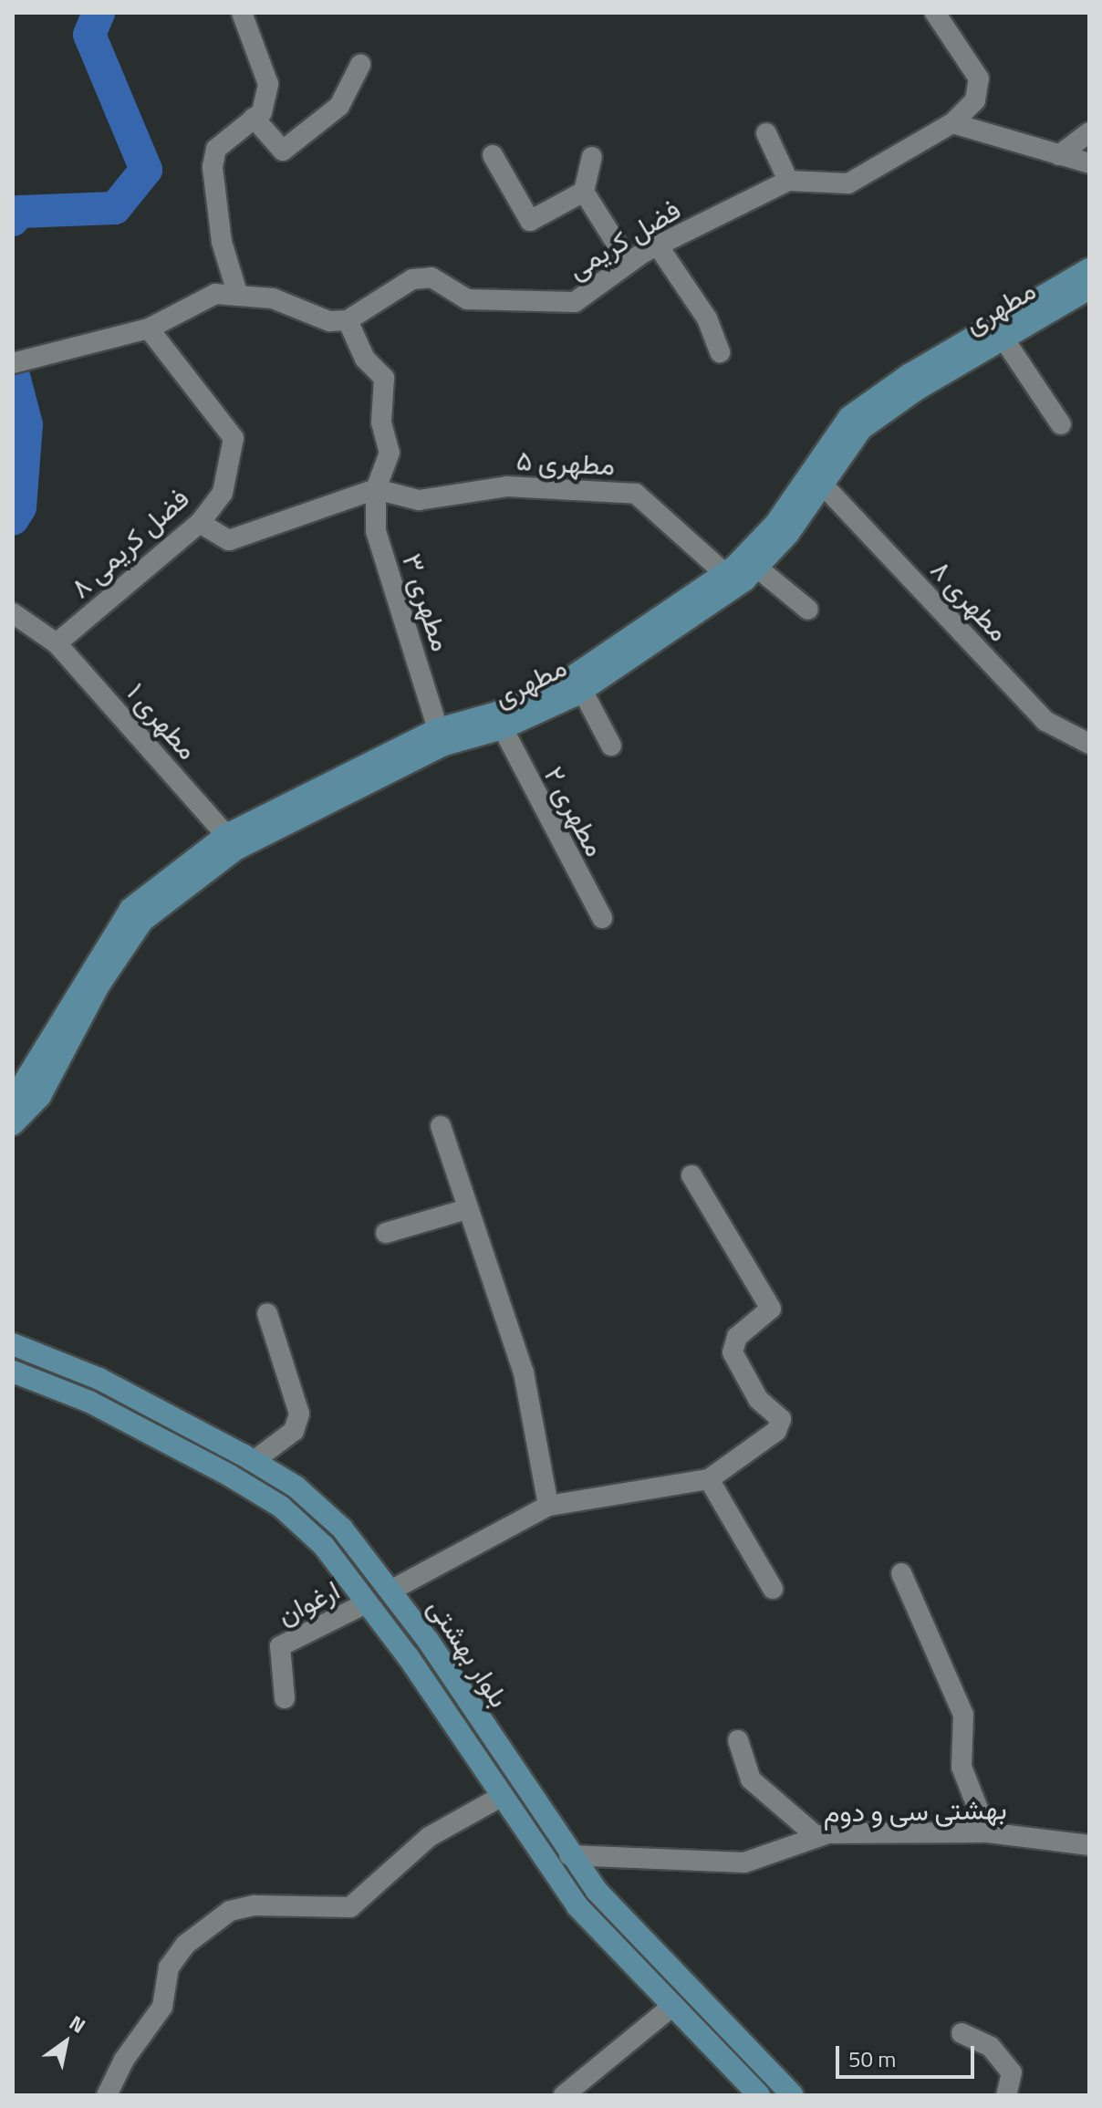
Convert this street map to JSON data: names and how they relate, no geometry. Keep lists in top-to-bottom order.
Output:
{
  "streets": {
    "main road": ["مطهری", "بلوار بهشتی"],
    "street": [
      "فضل کریمی",
      "مطهری ۵",
      "فضل کریمی ۸",
      "مطهری ۸",
      "مطهری ۳",
      "مطهری ۱",
      "مطهری ۲",
      "ارغوان",
      "بهشتی سی و دوم"
    ]
  },
  "crossings": [
    ["مطهری", "مطهری ۵"],
    ["مطهری", "مطهری ۸"],
    ["مطهری", "مطهری ۳"],
    ["مطهری", "مطهری ۱"],
    ["مطهری", "مطهری ۲"],
    ["مطهری ۵", "مطهری ۳"],
    ["فضل کریمی ۸", "مطهری ۱"],
    ["ارغوان", "بلوار بهشتی"],
    ["بلوار بهشتی", "بهشتی سی و دوم"]
  ],
  "scale_bar": "50 m",
  "north": "top right"
}
